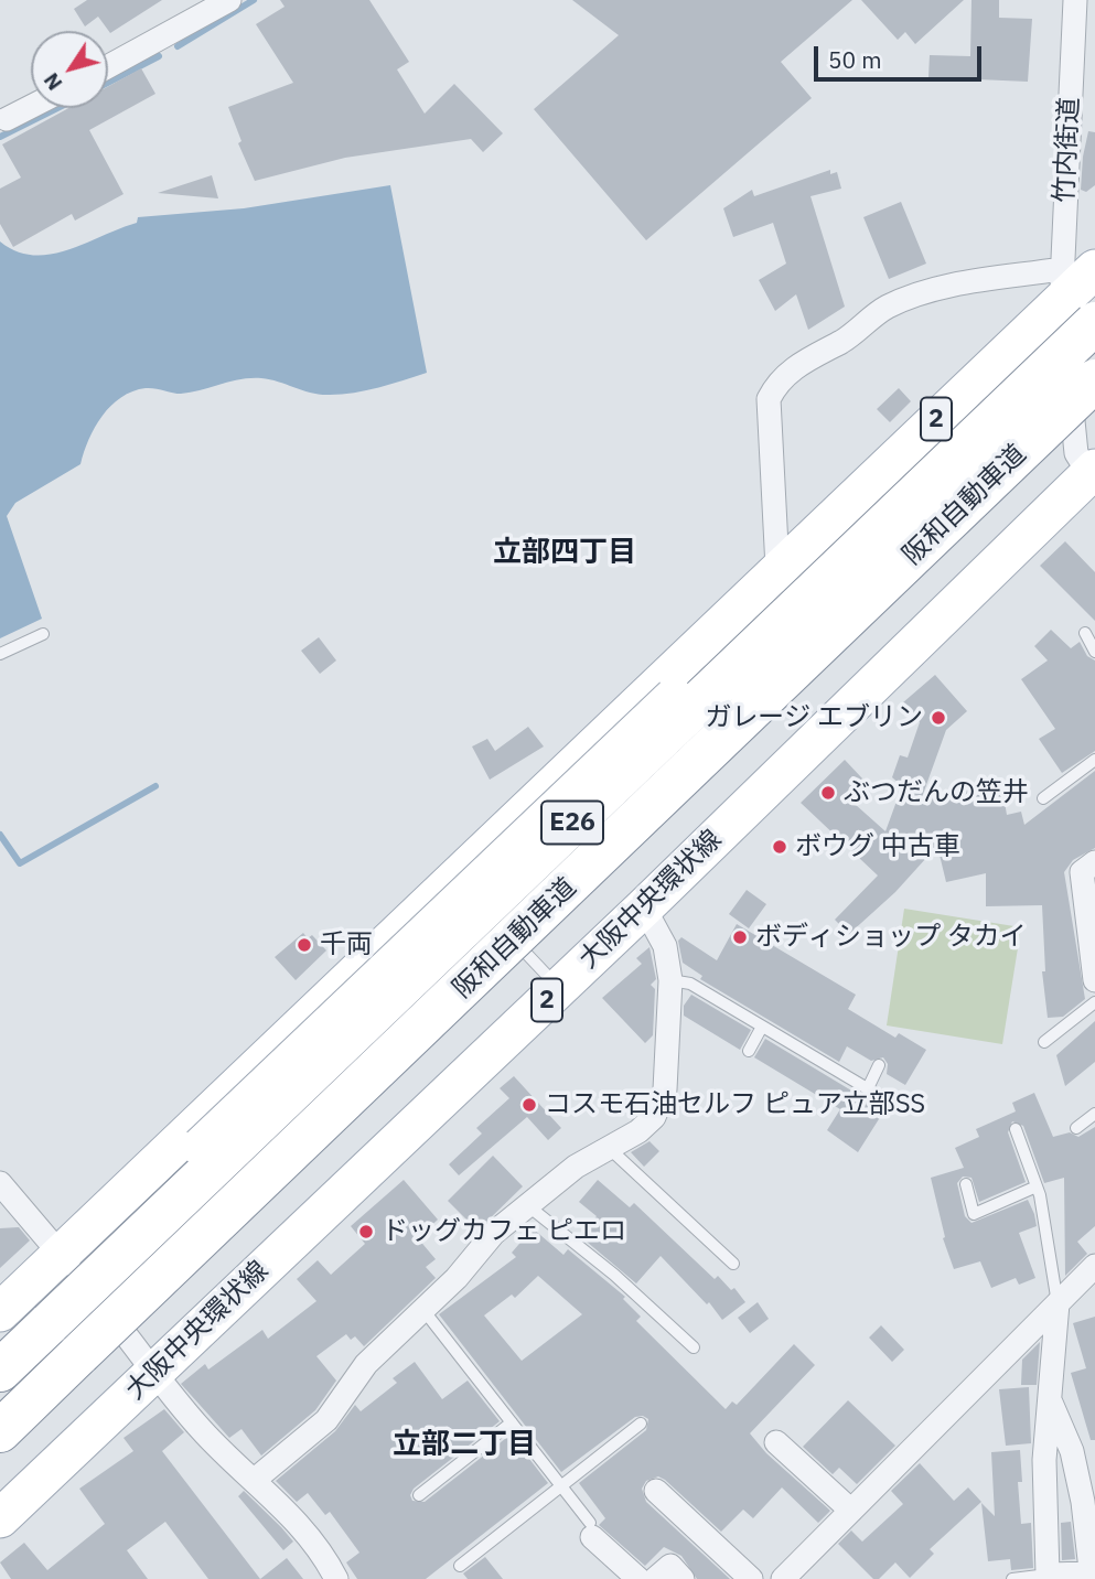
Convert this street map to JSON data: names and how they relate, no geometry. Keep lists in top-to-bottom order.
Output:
{
  "streets": {
    "highway": ["阪和自動車道", "E26"],
    "main road": ["2", "大阪中央環状線"],
    "street": ["竹内街道"]
  },
  "crossings": [
    ["竹内街道", "2"],
    ["竹内街道", "阪和自動車道"],
    ["竹内街道", "大阪中央環状線"],
    ["2", "阪和自動車道"]
  ],
  "districts": ["立部四丁目", "立部二丁目"],
  "places": [
    "ガレージ エブリン",
    "ぶつだんの笠井",
    "ボウグ 中古車",
    "ボディショップ タカイ",
    "千両",
    "コスモ石油セルフ ピュア立部SS",
    "ドッグカフェ ピエロ"
  ],
  "scale_bar": "50 m",
  "north": "bottom left"
}
